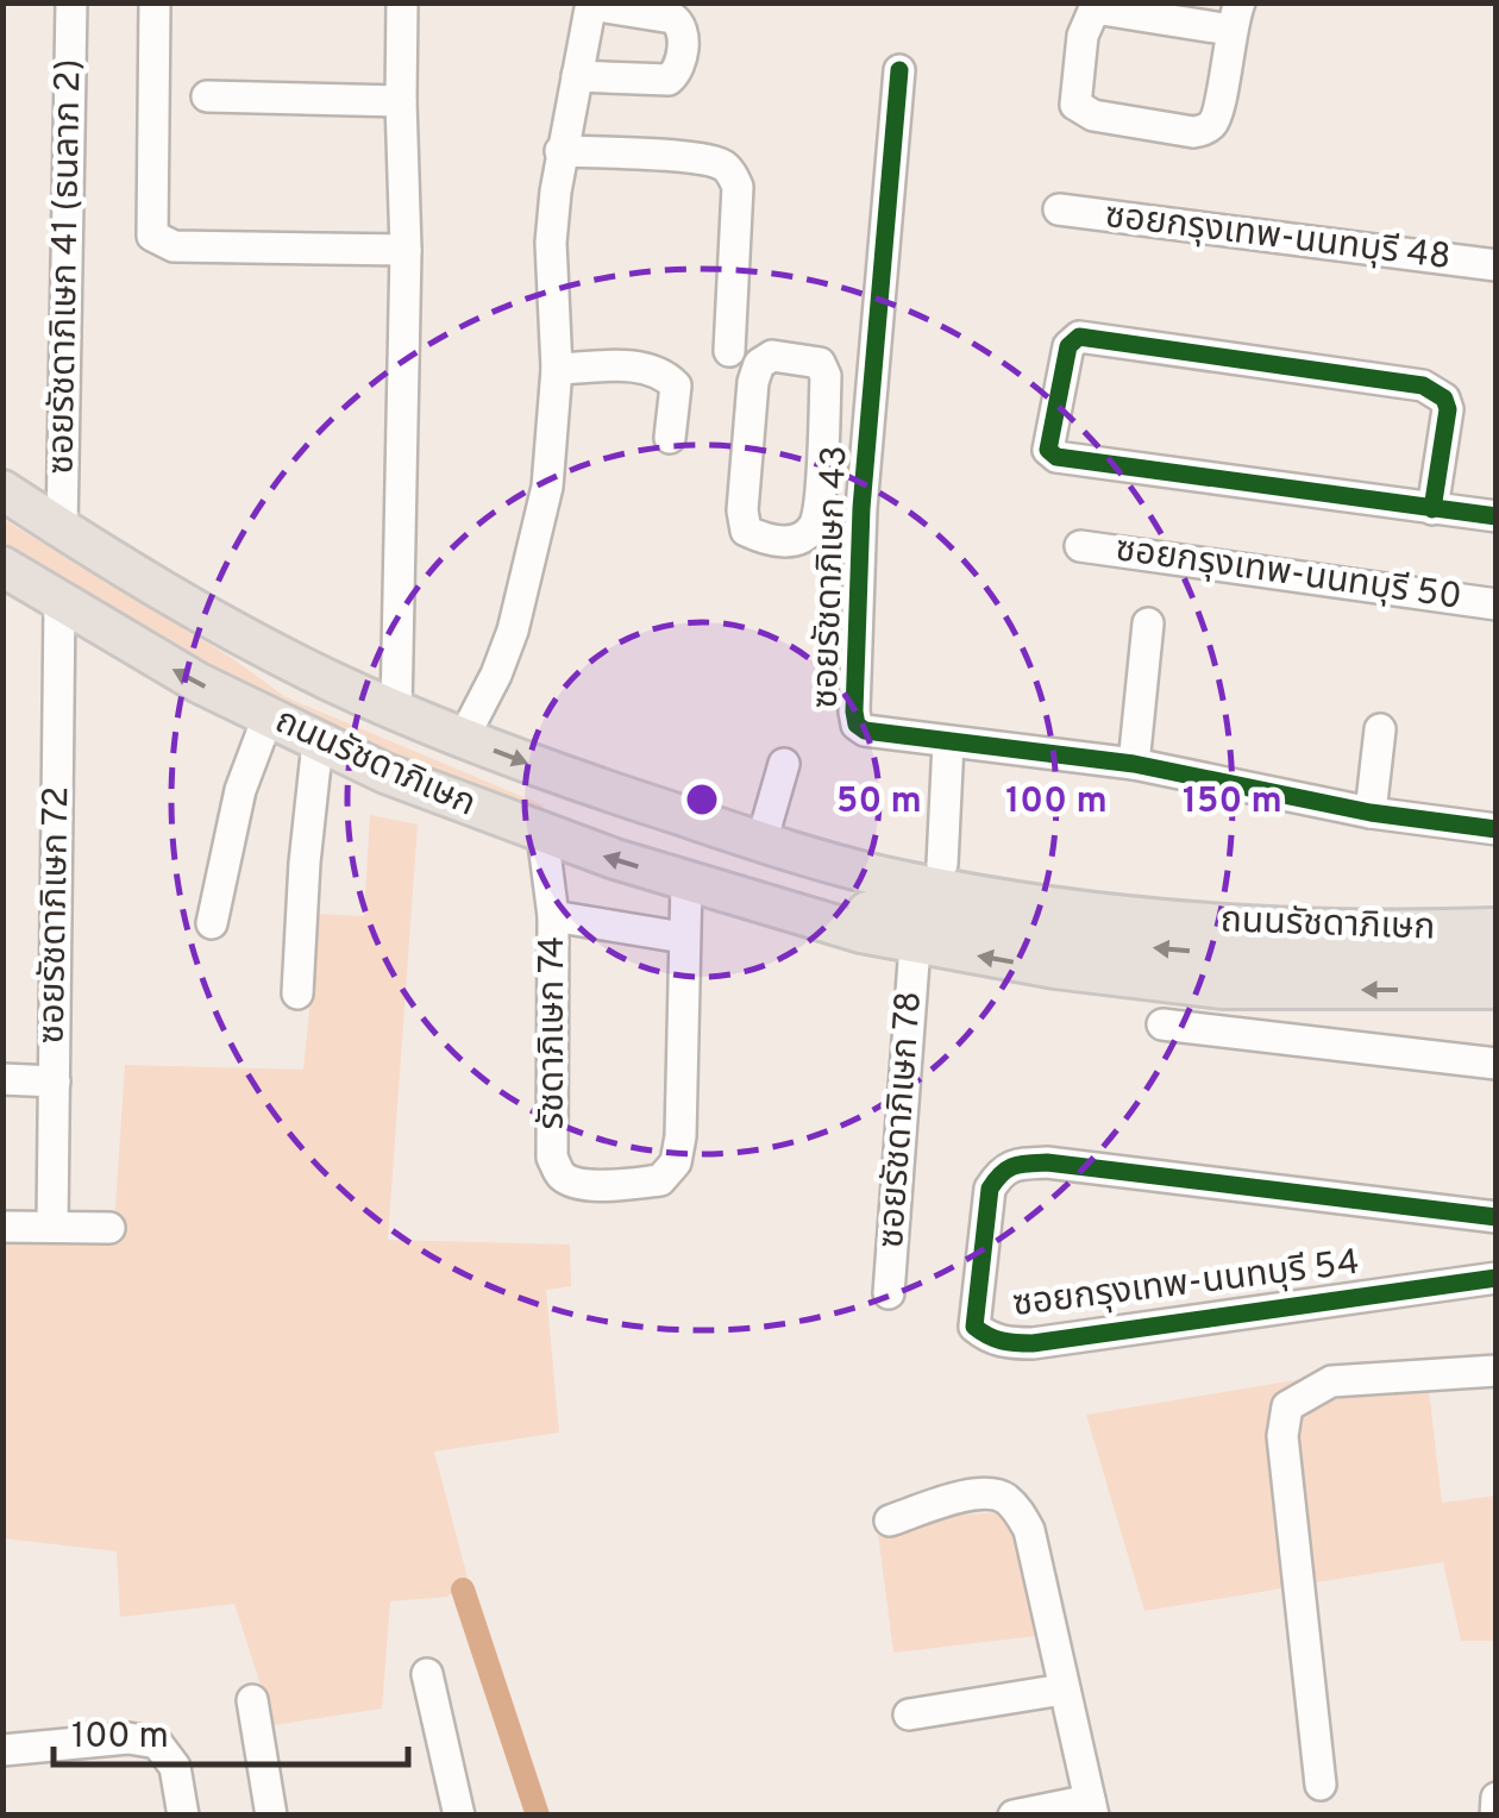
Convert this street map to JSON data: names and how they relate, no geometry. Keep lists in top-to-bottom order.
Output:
{
  "streets": {
    "main road": ["ถนนรัชดาภิเษก"],
    "street": [
      "ซอยกรุงเทพ-นนทบุรี 48",
      "ซอยรัชดาภิเษก 41 (ธนลาภ 2)",
      "ซอยกรุงเทพ-นนทบุรี 50",
      "ซอยรัชดาภิเษก 43",
      "ซอยรัชดาภิเษก 72",
      "รัชดาภิเษก 74",
      "ซอยรัชดาภิเษก 78",
      "ซอยกรุงเทพ-นนทบุรี 54"
    ]
  },
  "crossings": [
    ["ซอยรัชดาภิเษก 41 (ธนลาภ 2)", "ถนนรัชดาภิเษก"],
    ["ถนนรัชดาภิเษก", "ซอยรัชดาภิเษก 72"],
    ["ถนนรัชดาภิเษก", "รัชดาภิเษก 74"],
    ["ถนนรัชดาภิเษก", "ซอยรัชดาภิเษก 78"]
  ],
  "scale_bar": "100 m",
  "rings": ["50 m", "100 m", "150 m"]
}
